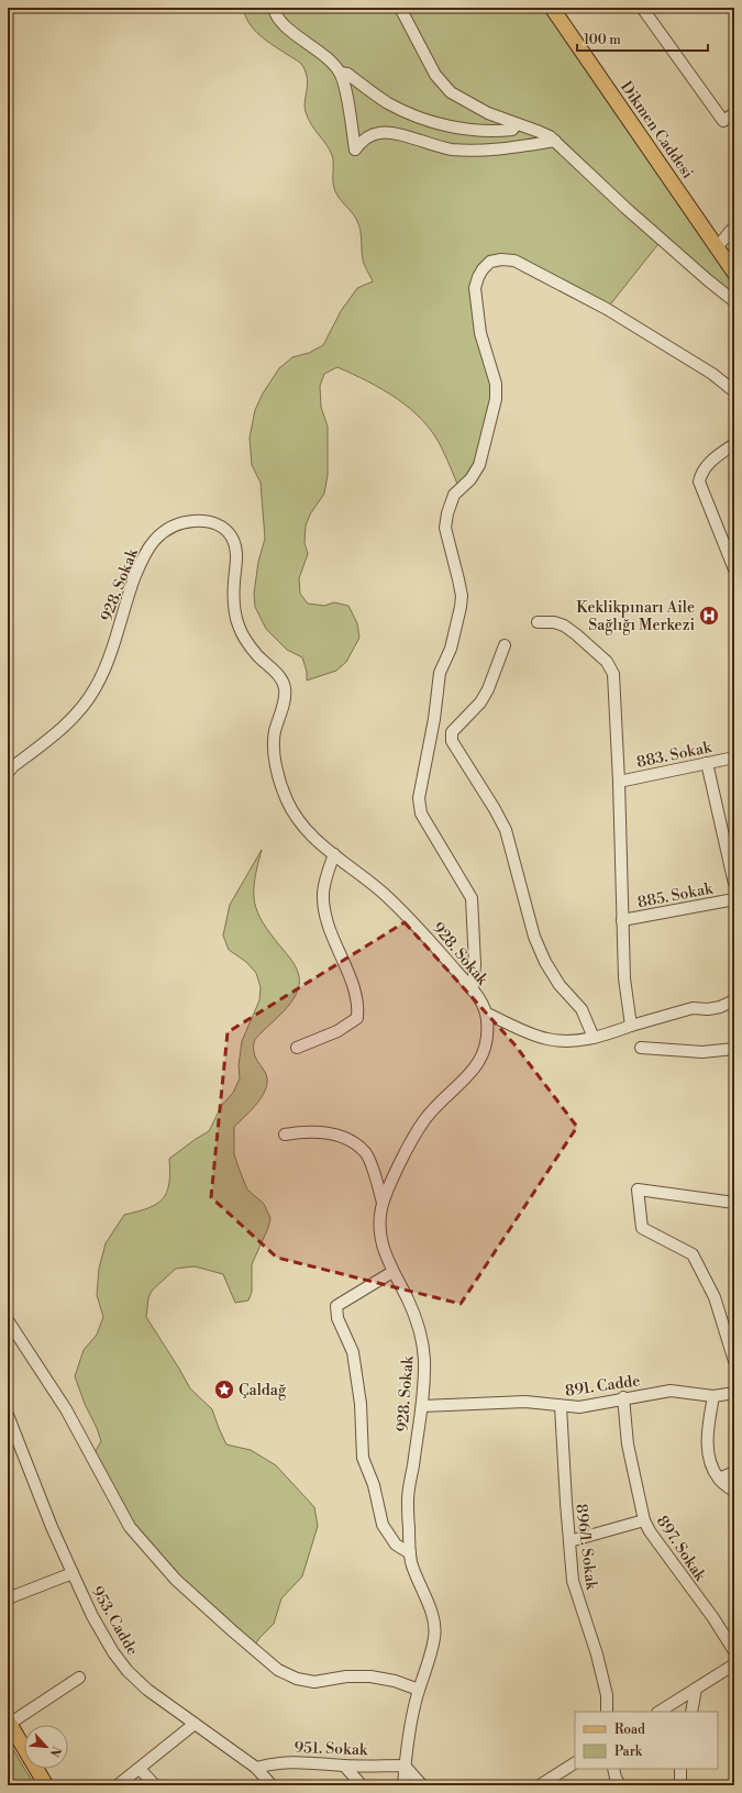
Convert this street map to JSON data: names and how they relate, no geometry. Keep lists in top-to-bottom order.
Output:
{
  "streets": {
    "main road": ["Dikmen Caddesi"],
    "street": [
      "928. Sokak",
      "883. Sokak",
      "885. Sokak",
      "891. Cadde",
      "896/1. Sokak",
      "897. Sokak",
      "953. Cadde",
      "951. Sokak"
    ]
  },
  "crossings": [
    ["928. Sokak", "891. Cadde"],
    ["928. Sokak", "951. Sokak"],
    ["891. Cadde", "896/1. Sokak"],
    ["891. Cadde", "897. Sokak"],
    ["953. Cadde", "951. Sokak"]
  ],
  "places": {
    "hospital": ["Keklikpınarı Aile Sağlığı Merkezi"],
    "place": ["Çaldağ"]
  },
  "legend": ["Road", "Park"],
  "scale_bar": "100 m",
  "north": "bottom right"
}
